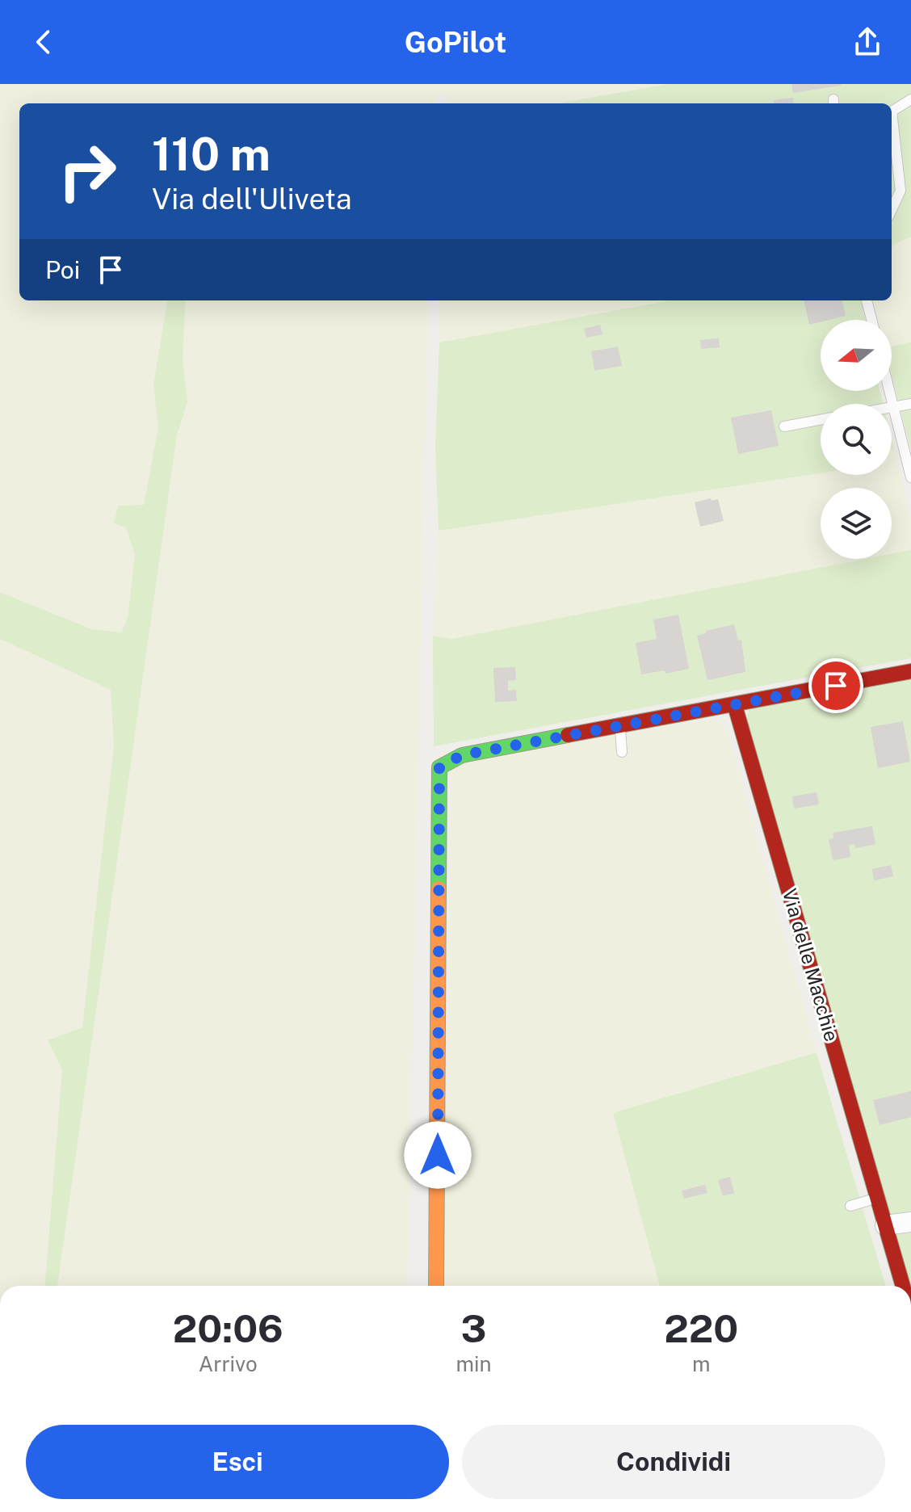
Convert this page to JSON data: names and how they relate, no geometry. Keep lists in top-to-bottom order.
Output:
{
  "streets": {
    "street": ["Via delle Macchie"]
  },
  "north": "left",
  "page": {
    "header": "GoPilot",
    "turn": ["110 m", "Via dell'Uliveta"],
    "then": "Poi",
    "eta": [
      "20:06",
      "Arrivo",
      "3",
      "min",
      "220",
      "m"
    ],
    "buttons": ["Esci", "Condividi"]
  }
}
